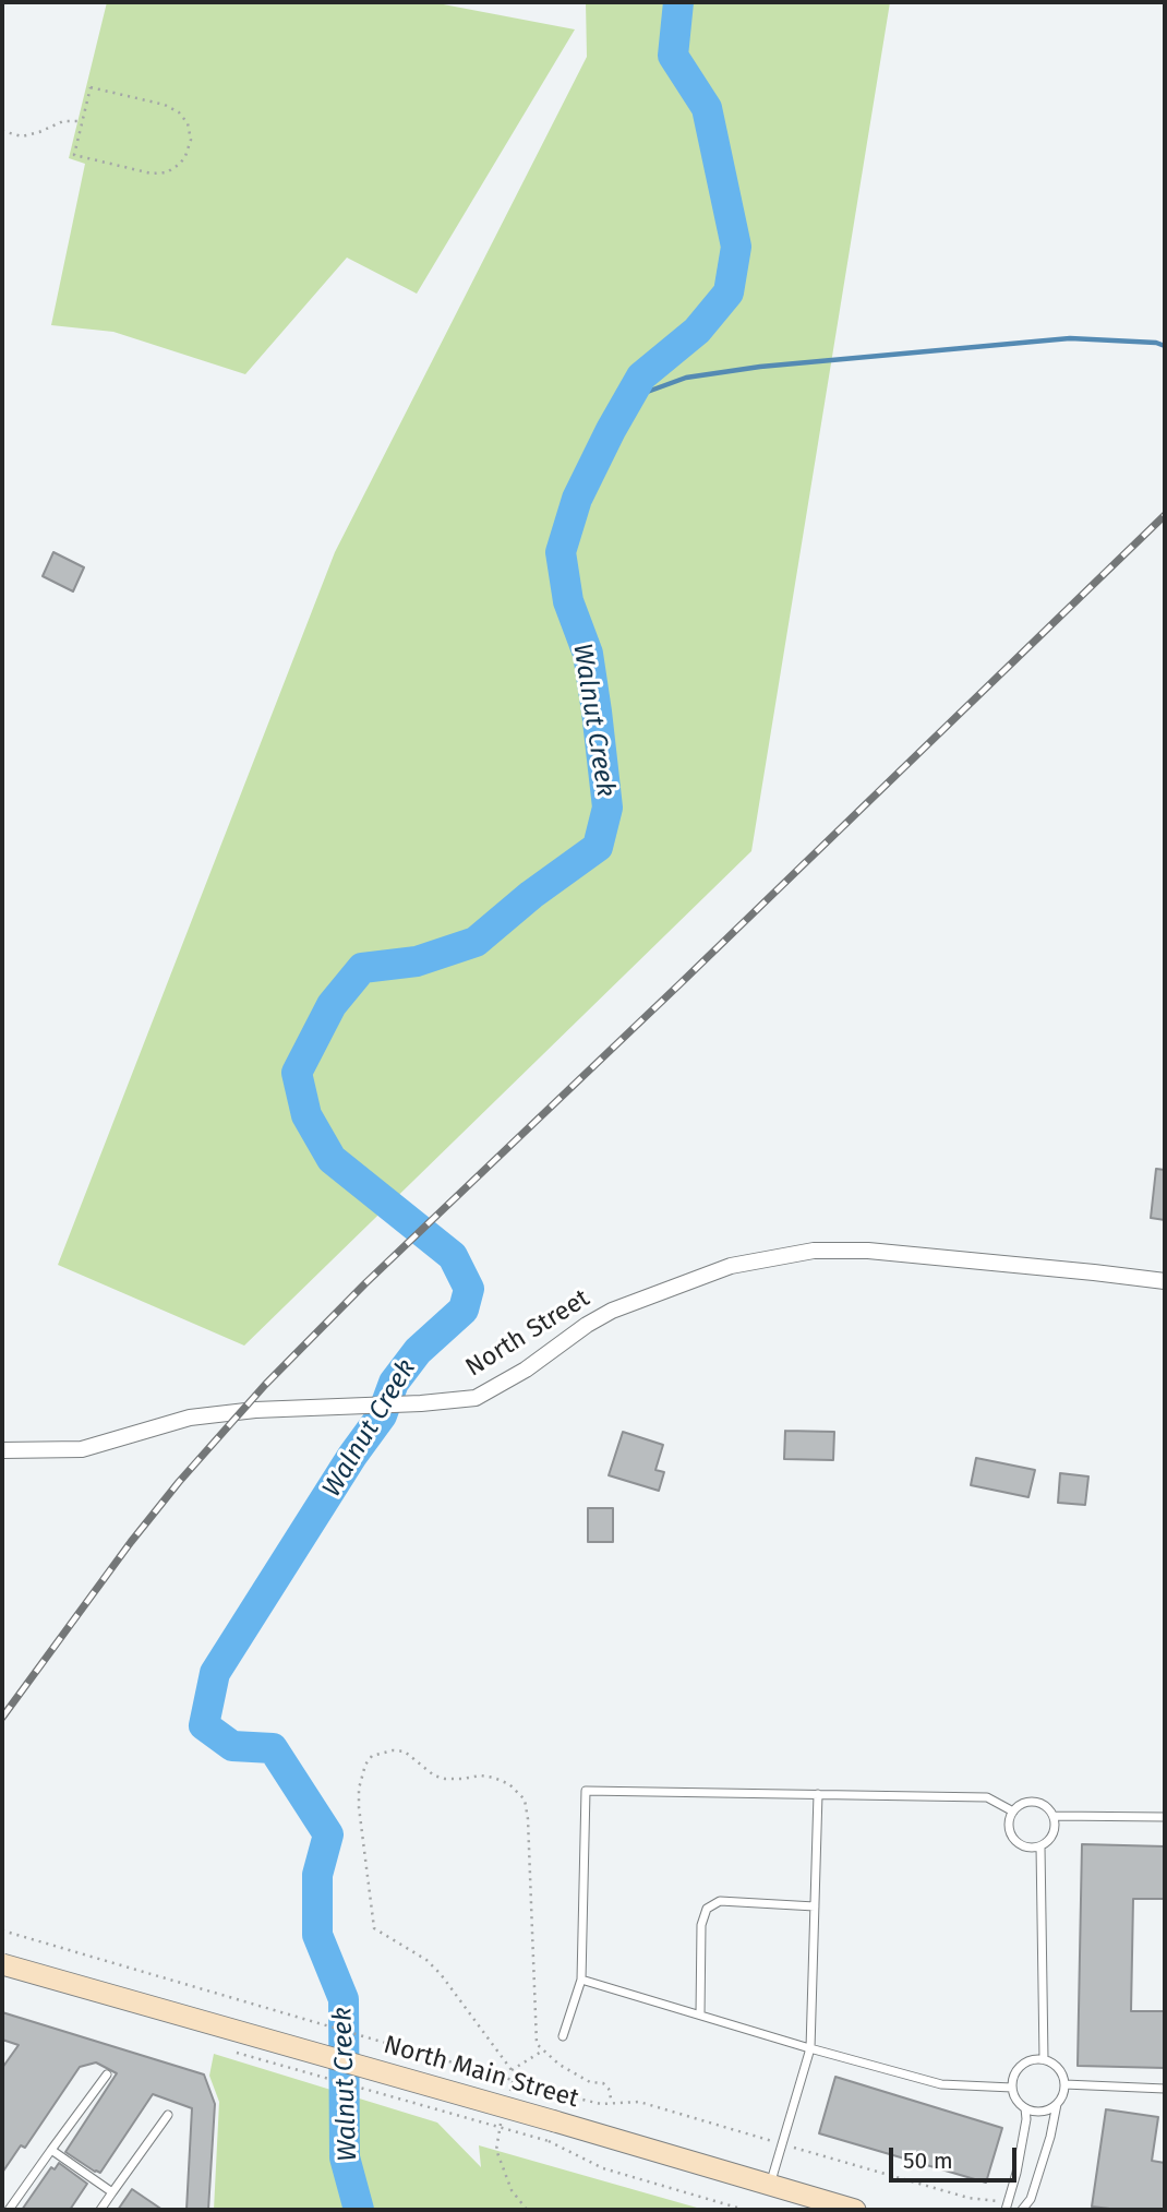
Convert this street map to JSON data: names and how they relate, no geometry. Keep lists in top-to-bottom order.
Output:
{
  "streets": {
    "main road": ["North Main Street"],
    "street": ["North Street"]
  },
  "water": ["Walnut Creek"],
  "scale_bar": "50 m"
}
